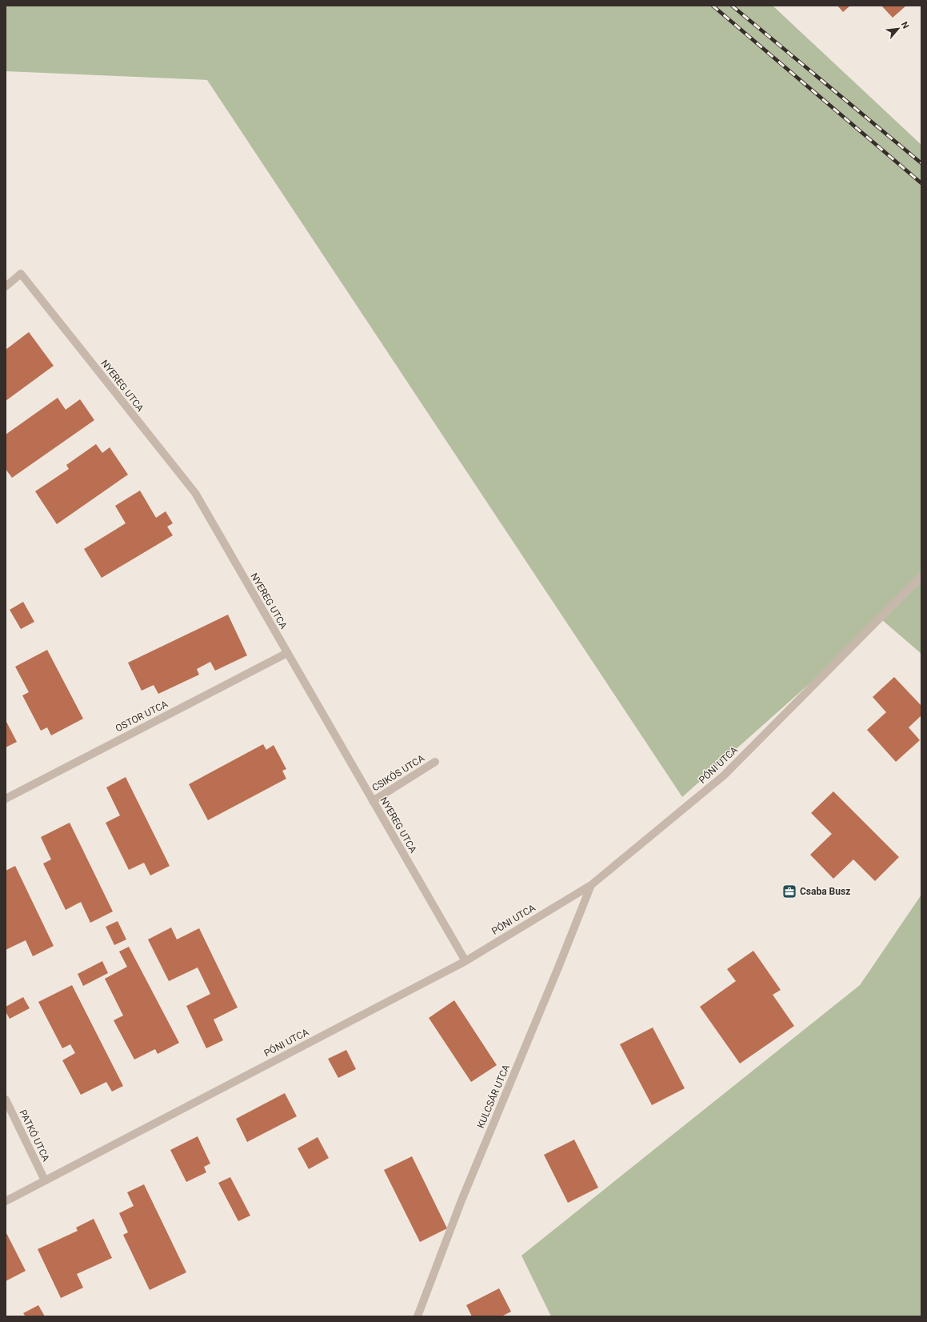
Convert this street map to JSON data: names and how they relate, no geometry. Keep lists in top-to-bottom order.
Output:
{
  "streets": {
    "street": [
      "NYEREG UTCA",
      "OSTOR UTCA",
      "PÓNI UTCA",
      "CSIKÓS UTCA",
      "KULCSÁR UTCA",
      "PATKÓ UTCA"
    ]
  },
  "crossings": [
    ["NYEREG UTCA", "OSTOR UTCA"],
    ["NYEREG UTCA", "PÓNI UTCA"],
    ["NYEREG UTCA", "CSIKÓS UTCA"],
    ["PÓNI UTCA", "KULCSÁR UTCA"],
    ["PÓNI UTCA", "PATKÓ UTCA"]
  ],
  "places": {
    "office": ["Csaba Busz"]
  },
  "north": "top right"
}
